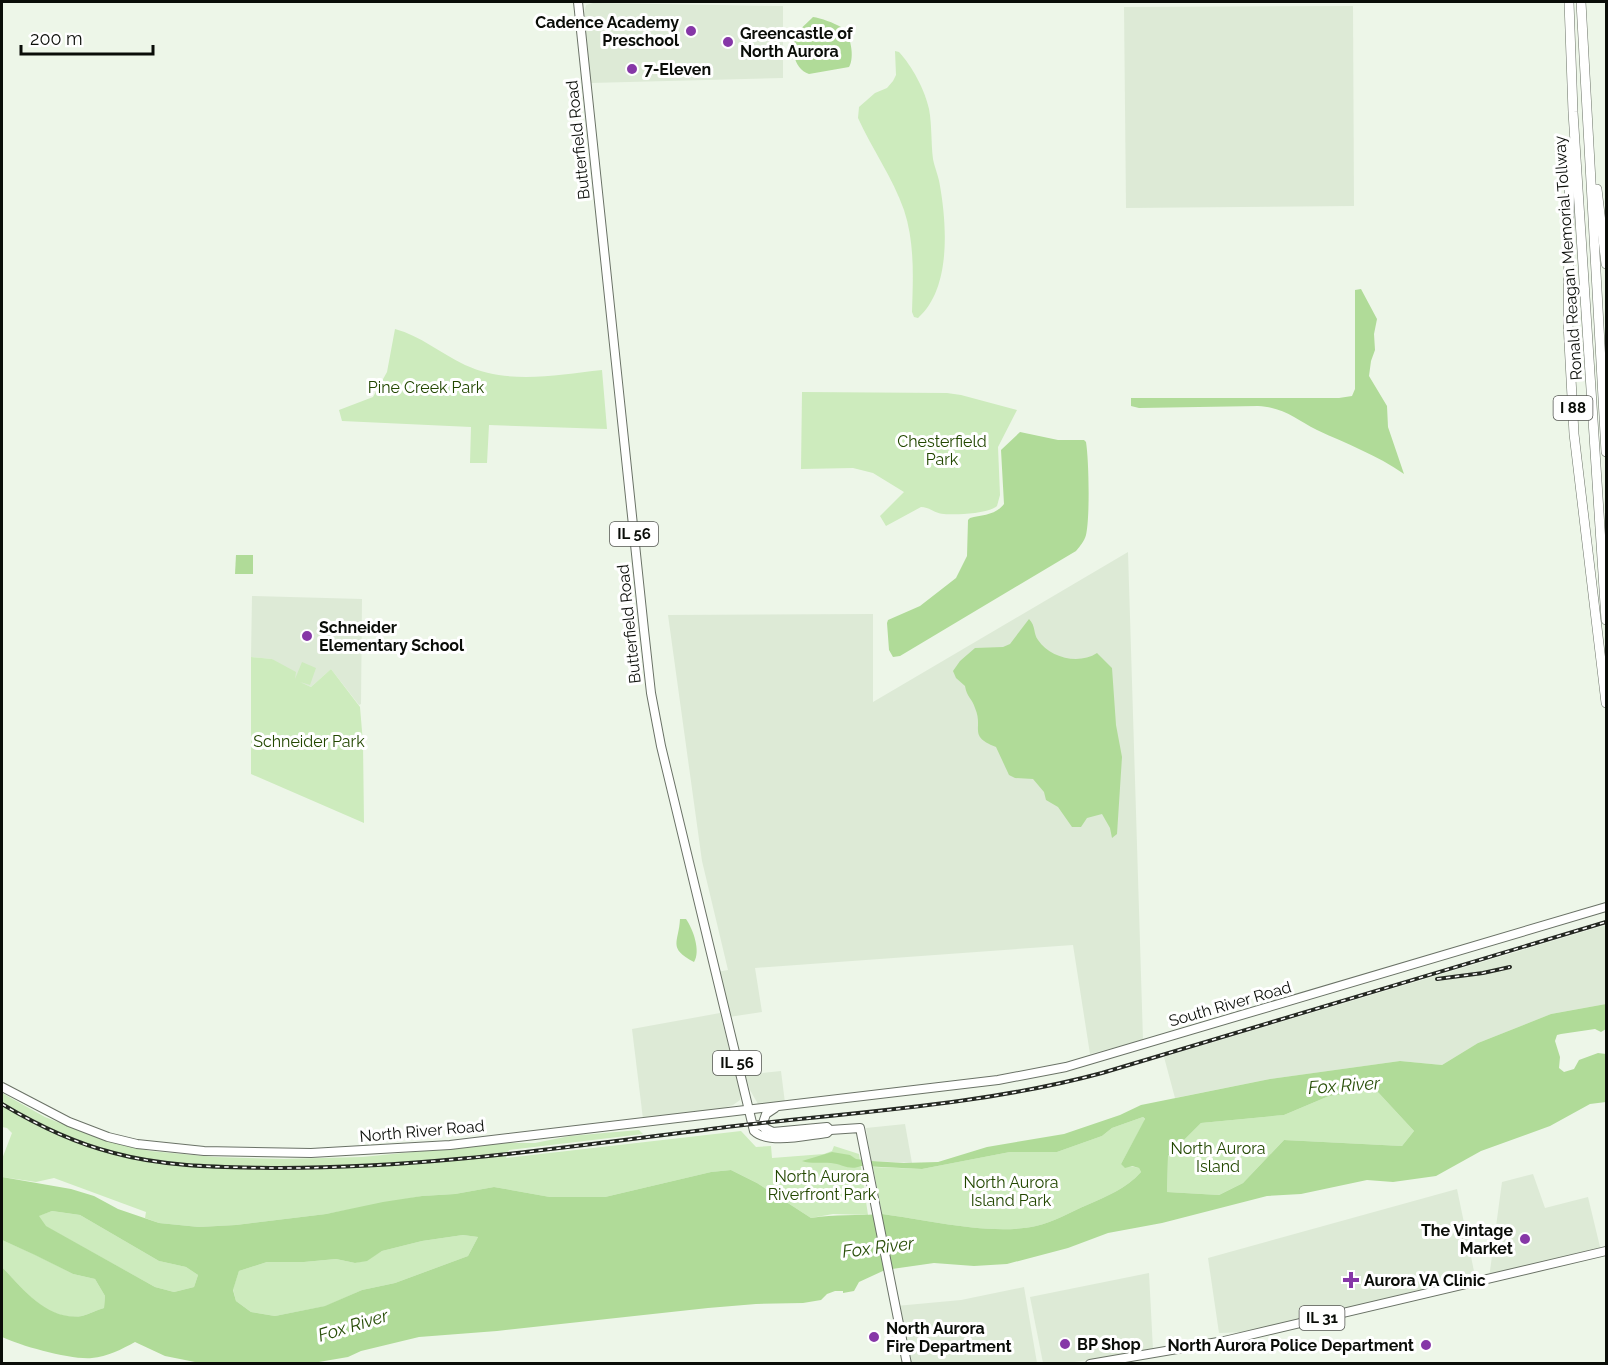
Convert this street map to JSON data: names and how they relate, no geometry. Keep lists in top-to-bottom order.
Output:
{
  "streets": {
    "highway": ["Ronald Reagan Memorial Tollway", "I 88"],
    "main road": [
      "Butterfield Road",
      "IL 56",
      "South River Road",
      "North River Road",
      "IL 31"
    ]
  },
  "crossings": [
    ["Butterfield Road", "North River Road"],
    ["Ronald Reagan Memorial Tollway", "I 88"],
    ["South River Road", "North River Road"]
  ],
  "water": ["Fox River"],
  "parks": [
    "Pine Creek Park",
    "Chesterfield Park",
    "Schneider Park",
    "North Aurora Island",
    "North Aurora Riverfront Park",
    "North Aurora Island Park"
  ],
  "places": {
    "other": [
      "Cadence Academy Preschool",
      "Greencastle of North Aurora",
      "7-Eleven",
      "Schneider Elementary School",
      "The Vintage Market",
      "North Aurora Fire Department",
      "BP Shop",
      "North Aurora Police Department"
    ],
    "health": ["Aurora VA Clinic"]
  },
  "scale_bar": "200 m"
}
